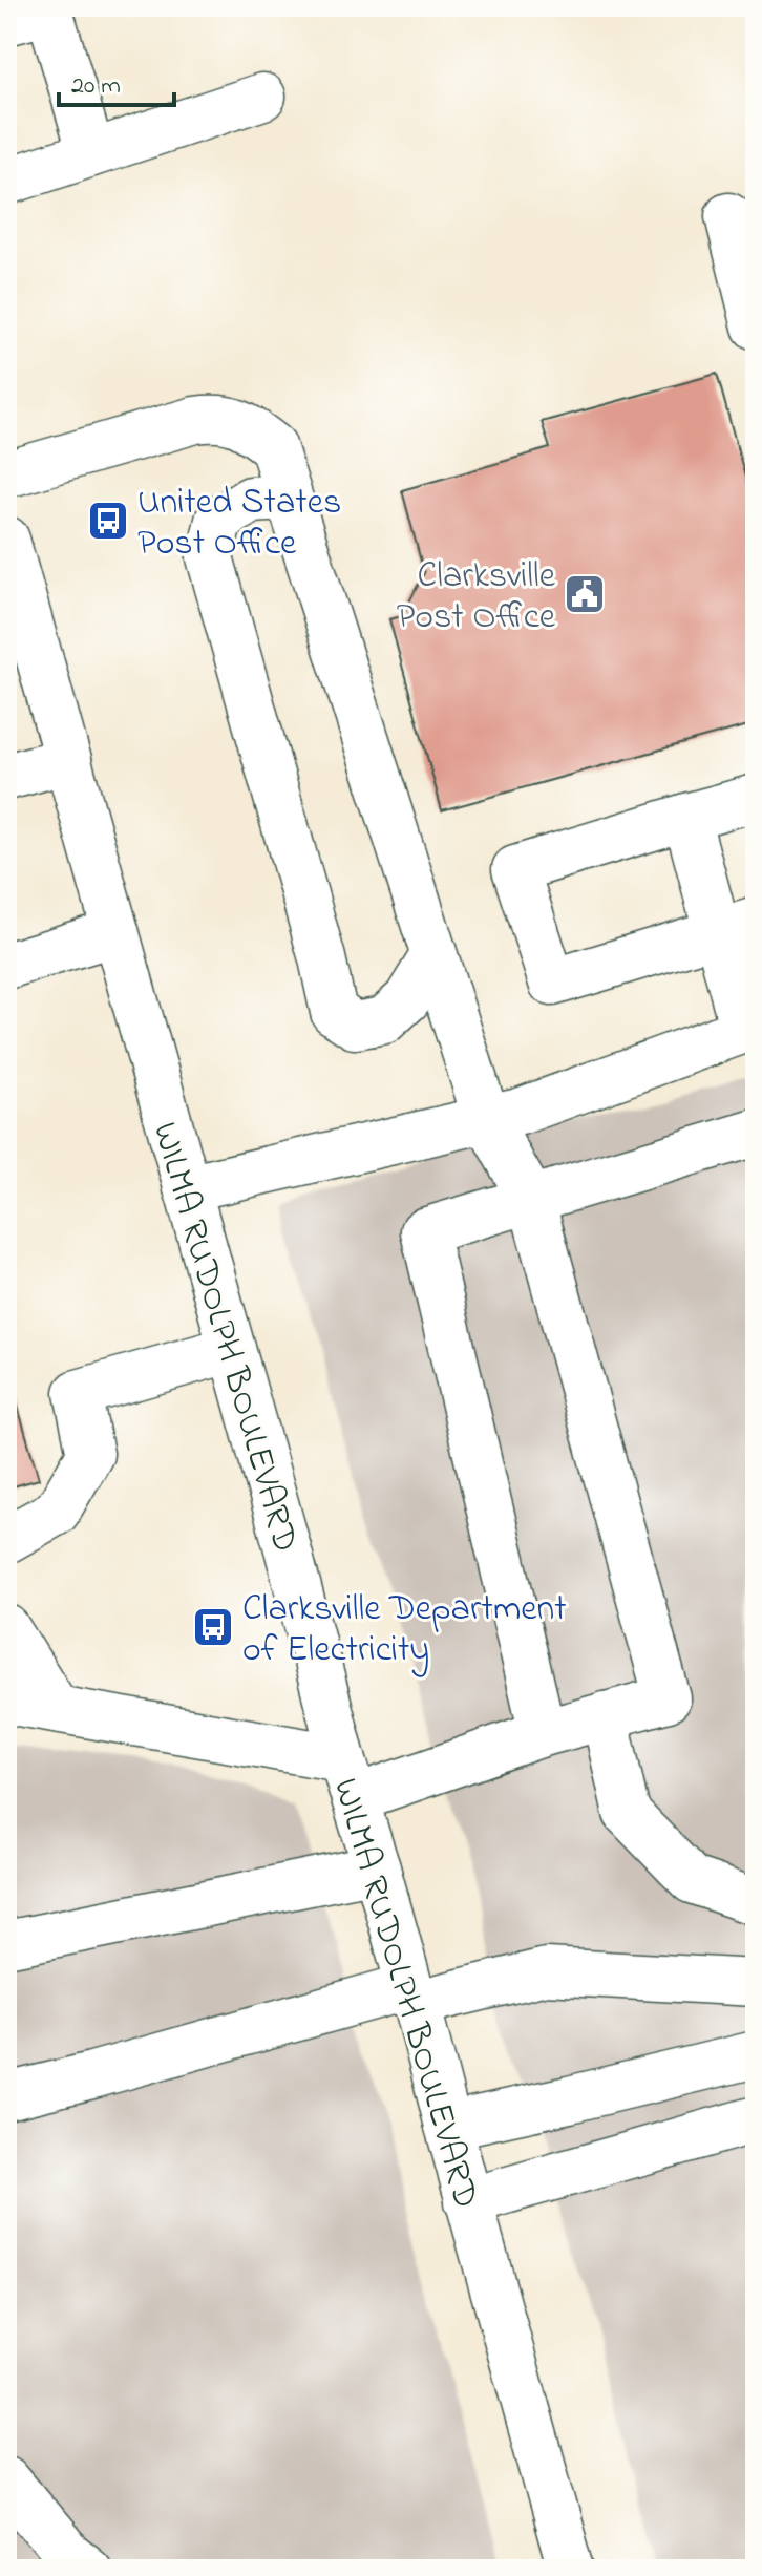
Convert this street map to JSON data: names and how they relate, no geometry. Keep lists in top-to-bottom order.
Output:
{
  "streets": {
    "main road": ["WILMA RUDOLPH BOULEVARD"]
  },
  "places": {
    "bus stop": ["United States Post Office", "Clarksville Department of Electricity"],
    "public building": ["Clarksville Post Office"]
  },
  "scale_bar": "20 m"
}
